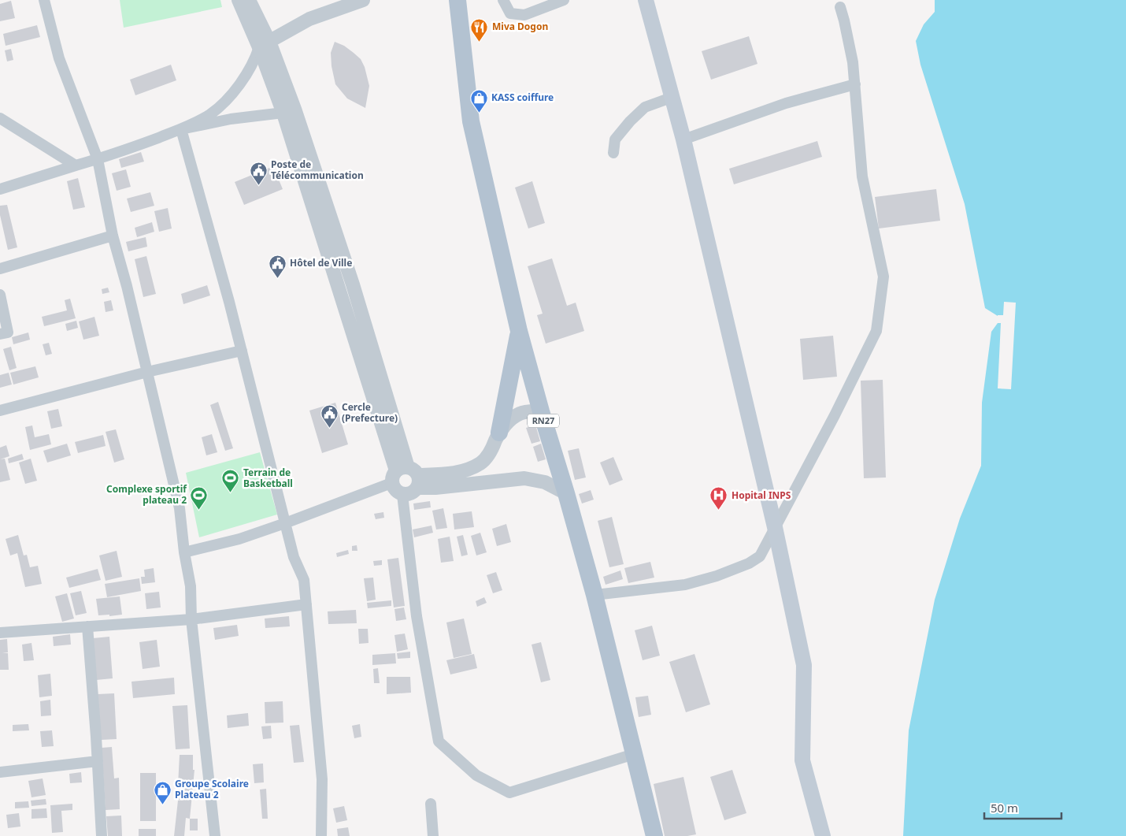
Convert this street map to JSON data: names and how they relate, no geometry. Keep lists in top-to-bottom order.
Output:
{
  "streets": {
    "main road": ["RN27"]
  },
  "places": {
    "restaurant": ["Miva Dogon"],
    "shop": ["KASS coiffure", "Groupe Scolaire Plateau 2"],
    "public building": ["Poste de Télécommunication", "Hôtel de Ville", "Cercle (Prefecture)"],
    "sports": ["Terrain de Basketball", "Complexe sportif plateau 2"],
    "hospital": ["Hopital INPS"]
  },
  "scale_bar": "50 m"
}
